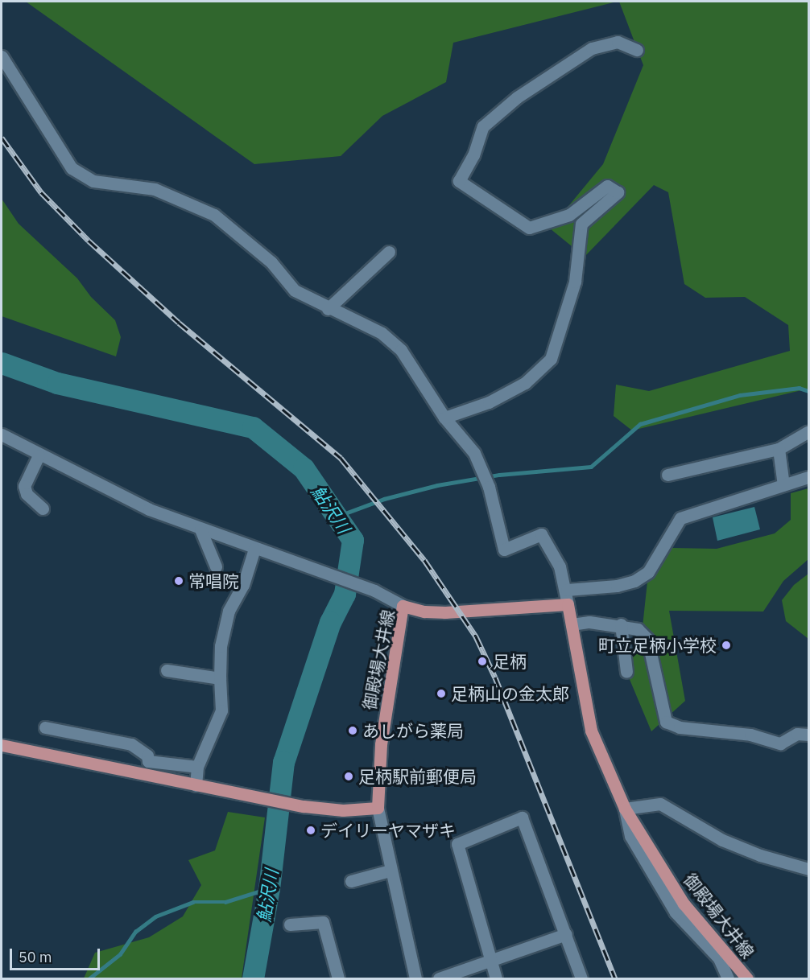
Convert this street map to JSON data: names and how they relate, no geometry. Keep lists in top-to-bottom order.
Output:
{
  "streets": {
    "main road": ["御殿場大井線"]
  },
  "water": ["鮎沢川"],
  "places": [
    "常唱院",
    "町立足柄小学校",
    "足柄",
    "足柄山の金太郎",
    "あしがら薬局",
    "足柄駅前郵便局",
    "デイリーヤマザキ"
  ],
  "scale_bar": "50 m"
}
